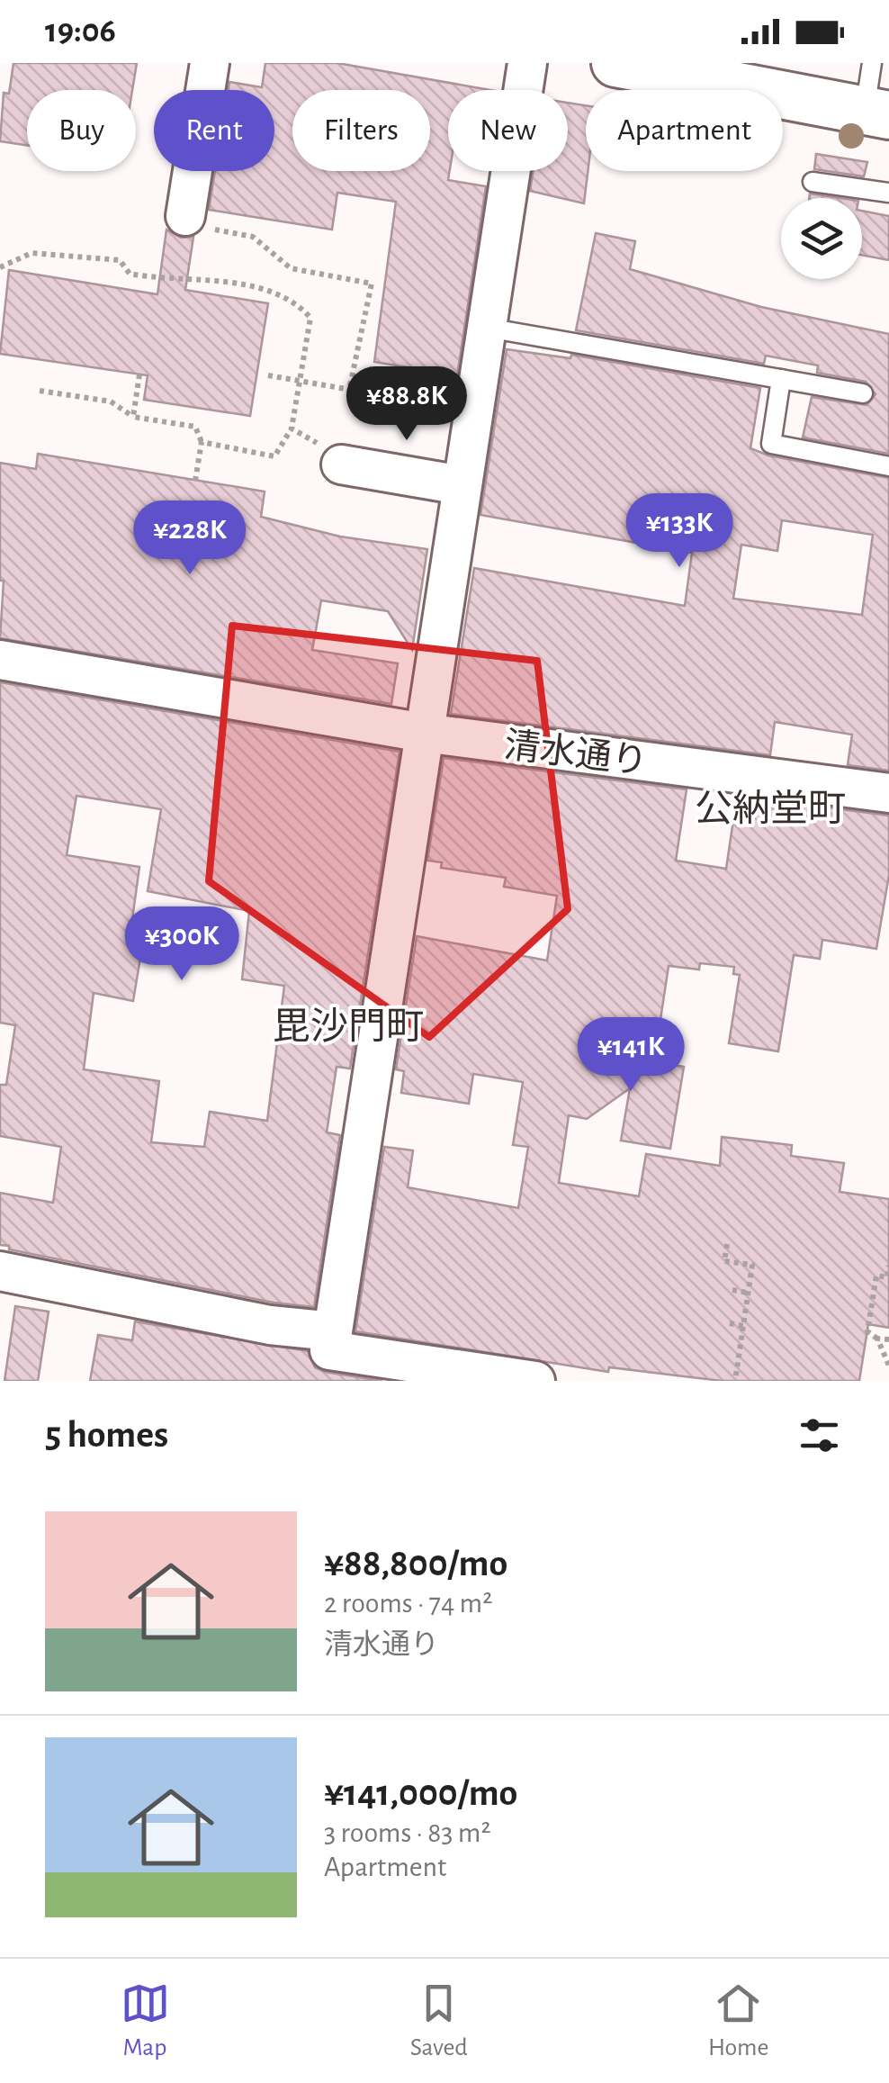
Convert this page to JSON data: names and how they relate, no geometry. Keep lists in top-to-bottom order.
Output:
{
  "streets": {
    "street": ["清水通り"]
  },
  "districts": ["公納堂町", "毘沙門町"],
  "page": {
    "status": "19:06",
    "chip": [
      "Buy",
      "Rent",
      "Filters",
      "New",
      "Apartment"
    ],
    "price": [
      "¥88.8K",
      "¥133K",
      "¥228K",
      "¥300K",
      "¥141K"
    ],
    "heading": "5 homes",
    "list": [
      {
        "name": "¥88,800/mo",
        "note": "2 rooms · 74 m² · 清水通り"
      },
      {
        "name": "¥141,000/mo",
        "note": "3 rooms · 83 m² · Apartment"
      }
    ],
    "tabs": ["Map", "Saved", "Home"]
  }
}
